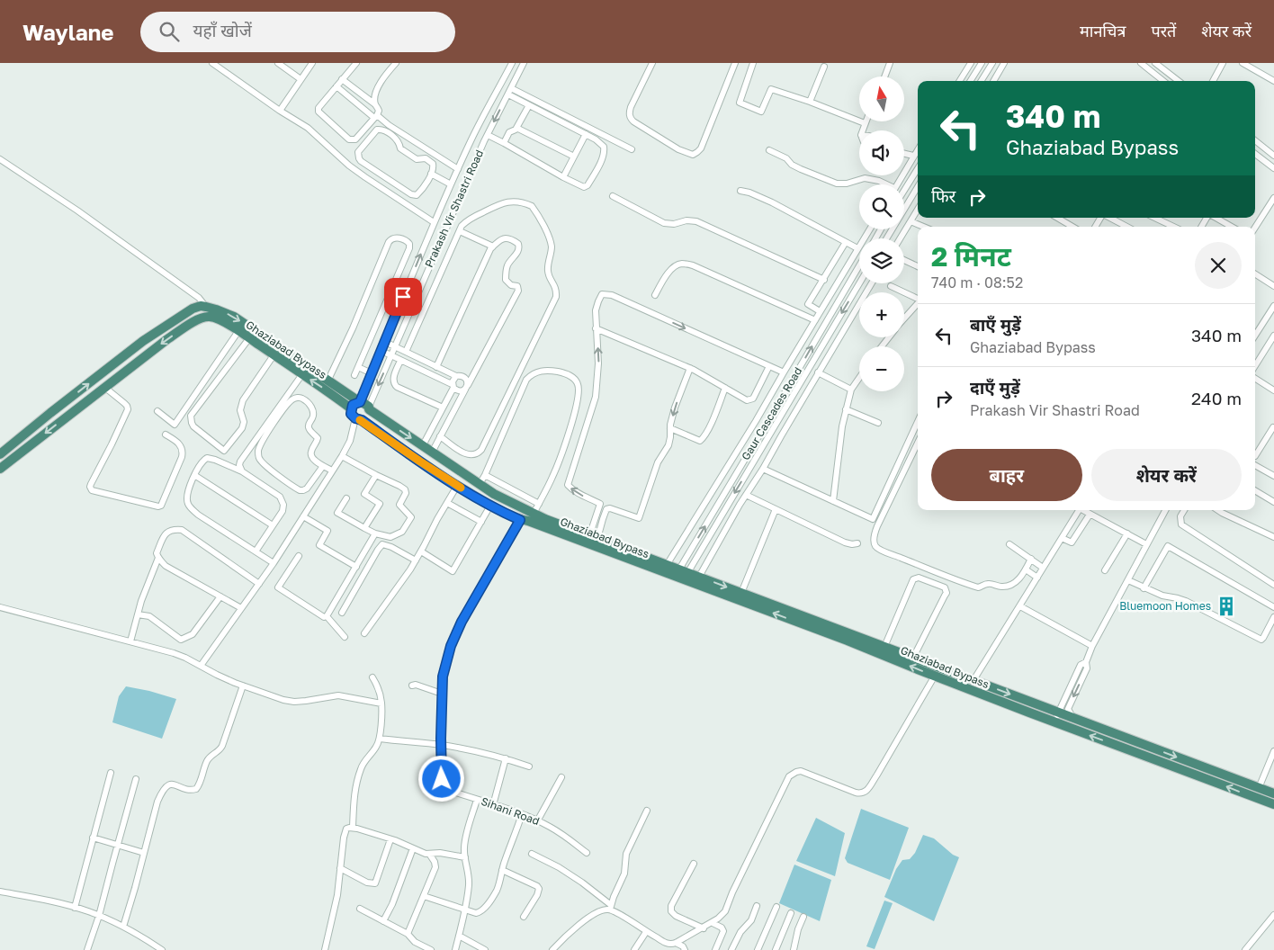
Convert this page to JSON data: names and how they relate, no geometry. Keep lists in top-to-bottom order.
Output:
{
  "streets": {
    "highway": ["Ghaziabad Bypass"],
    "street": ["Prakash Vir Shastri Road", "Gaur Cascades Road", "Sihani Road"]
  },
  "crossings": [
    ["Prakash Vir Shastri Road", "Ghaziabad Bypass"],
    ["Ghaziabad Bypass", "Gaur Cascades Road"],
    ["Ghaziabad Bypass", "Sihani Road"]
  ],
  "places": {
    "building": ["Bluemoon Homes"]
  },
  "north": "top",
  "page": {
    "header": "Waylane",
    "search": "यहाँ खोजें",
    "nav": ["मानचित्र", "परतें", "शेयर करें"],
    "map_buttons": ["+", "−"],
    "turn": ["340 m", "Ghaziabad Bypass"],
    "then": "फिर",
    "heading": ["2 मिनट", "740 m · 08:52"],
    "list": [
      {
        "name": "बाएँ मुड़ें",
        "note": "Ghaziabad Bypass",
        "value": "340 m"
      },
      {
        "name": "दाएँ मुड़ें",
        "note": "Prakash Vir Shastri Road",
        "value": "240 m"
      }
    ],
    "buttons": ["बाहर", "शेयर करें"]
  }
}
